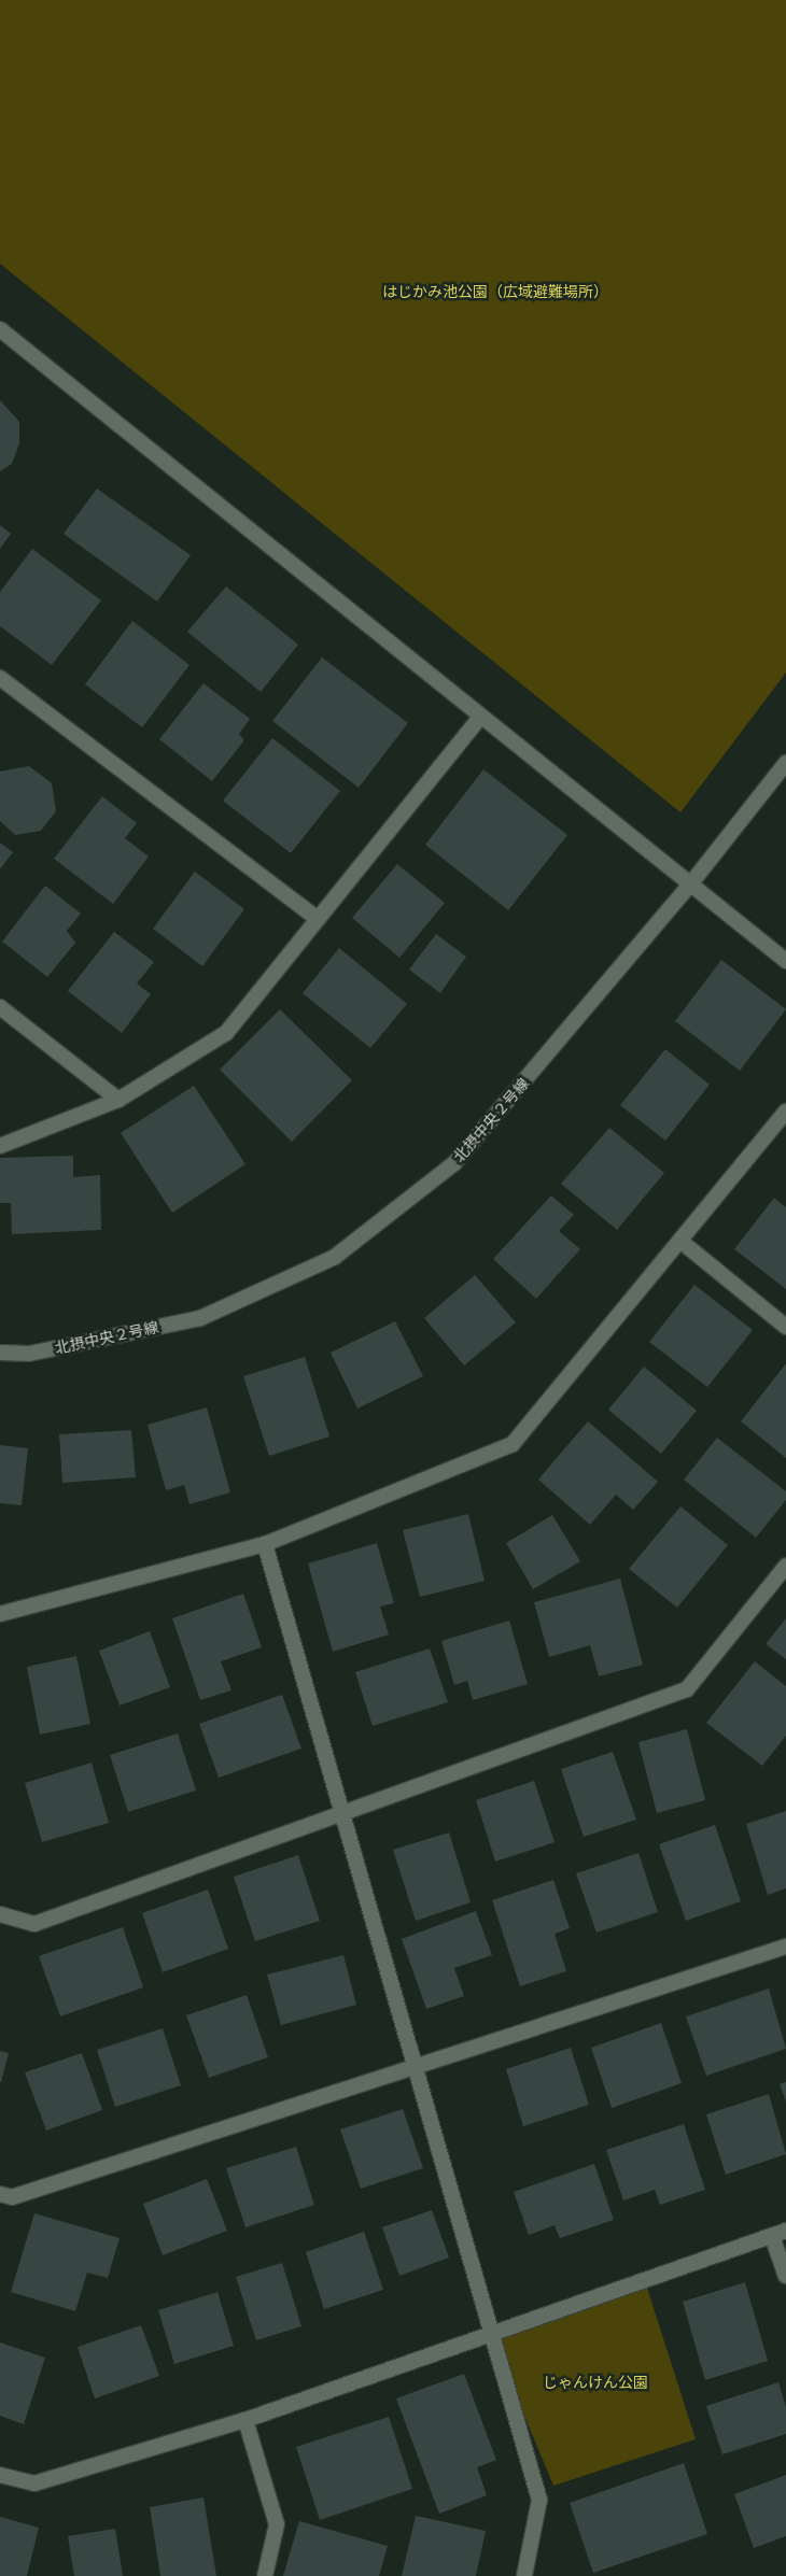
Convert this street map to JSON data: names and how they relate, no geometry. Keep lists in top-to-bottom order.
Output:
{
  "streets": {
    "street": ["北摂中央２号線"]
  },
  "parks": ["はじかみ池公園（広域避難場所）", "じゃんけん公園"]
}
